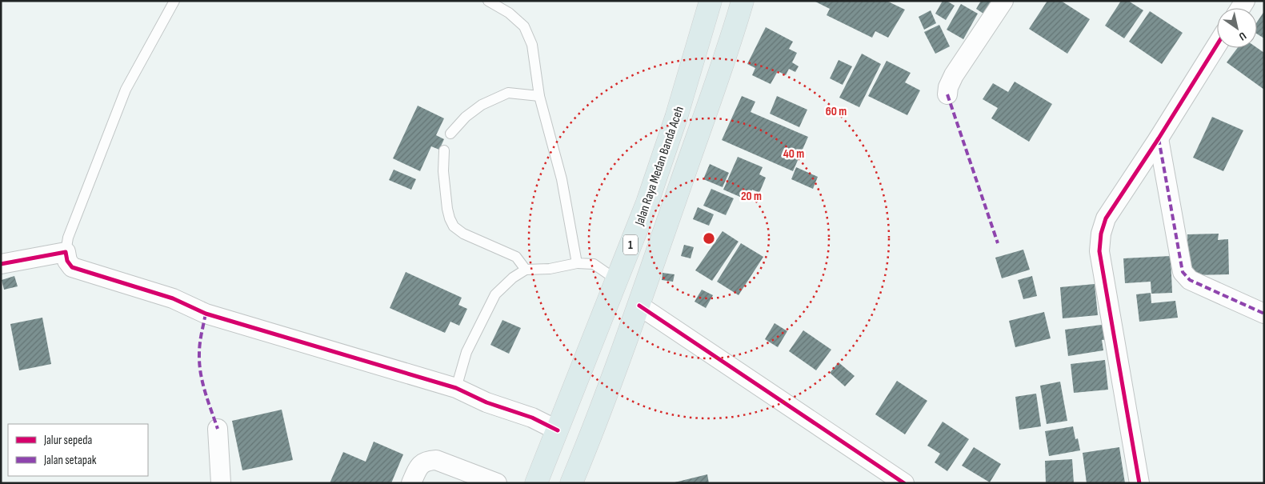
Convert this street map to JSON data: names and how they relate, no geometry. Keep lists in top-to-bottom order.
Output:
{
  "streets": {
    "highway": ["Jalan Raya Medan Banda Aceh", "1"]
  },
  "legend": ["Jalur sepeda", "Jalan setapak"],
  "north": "bottom right",
  "rings": ["60 m", "40 m", "20 m"]
}
